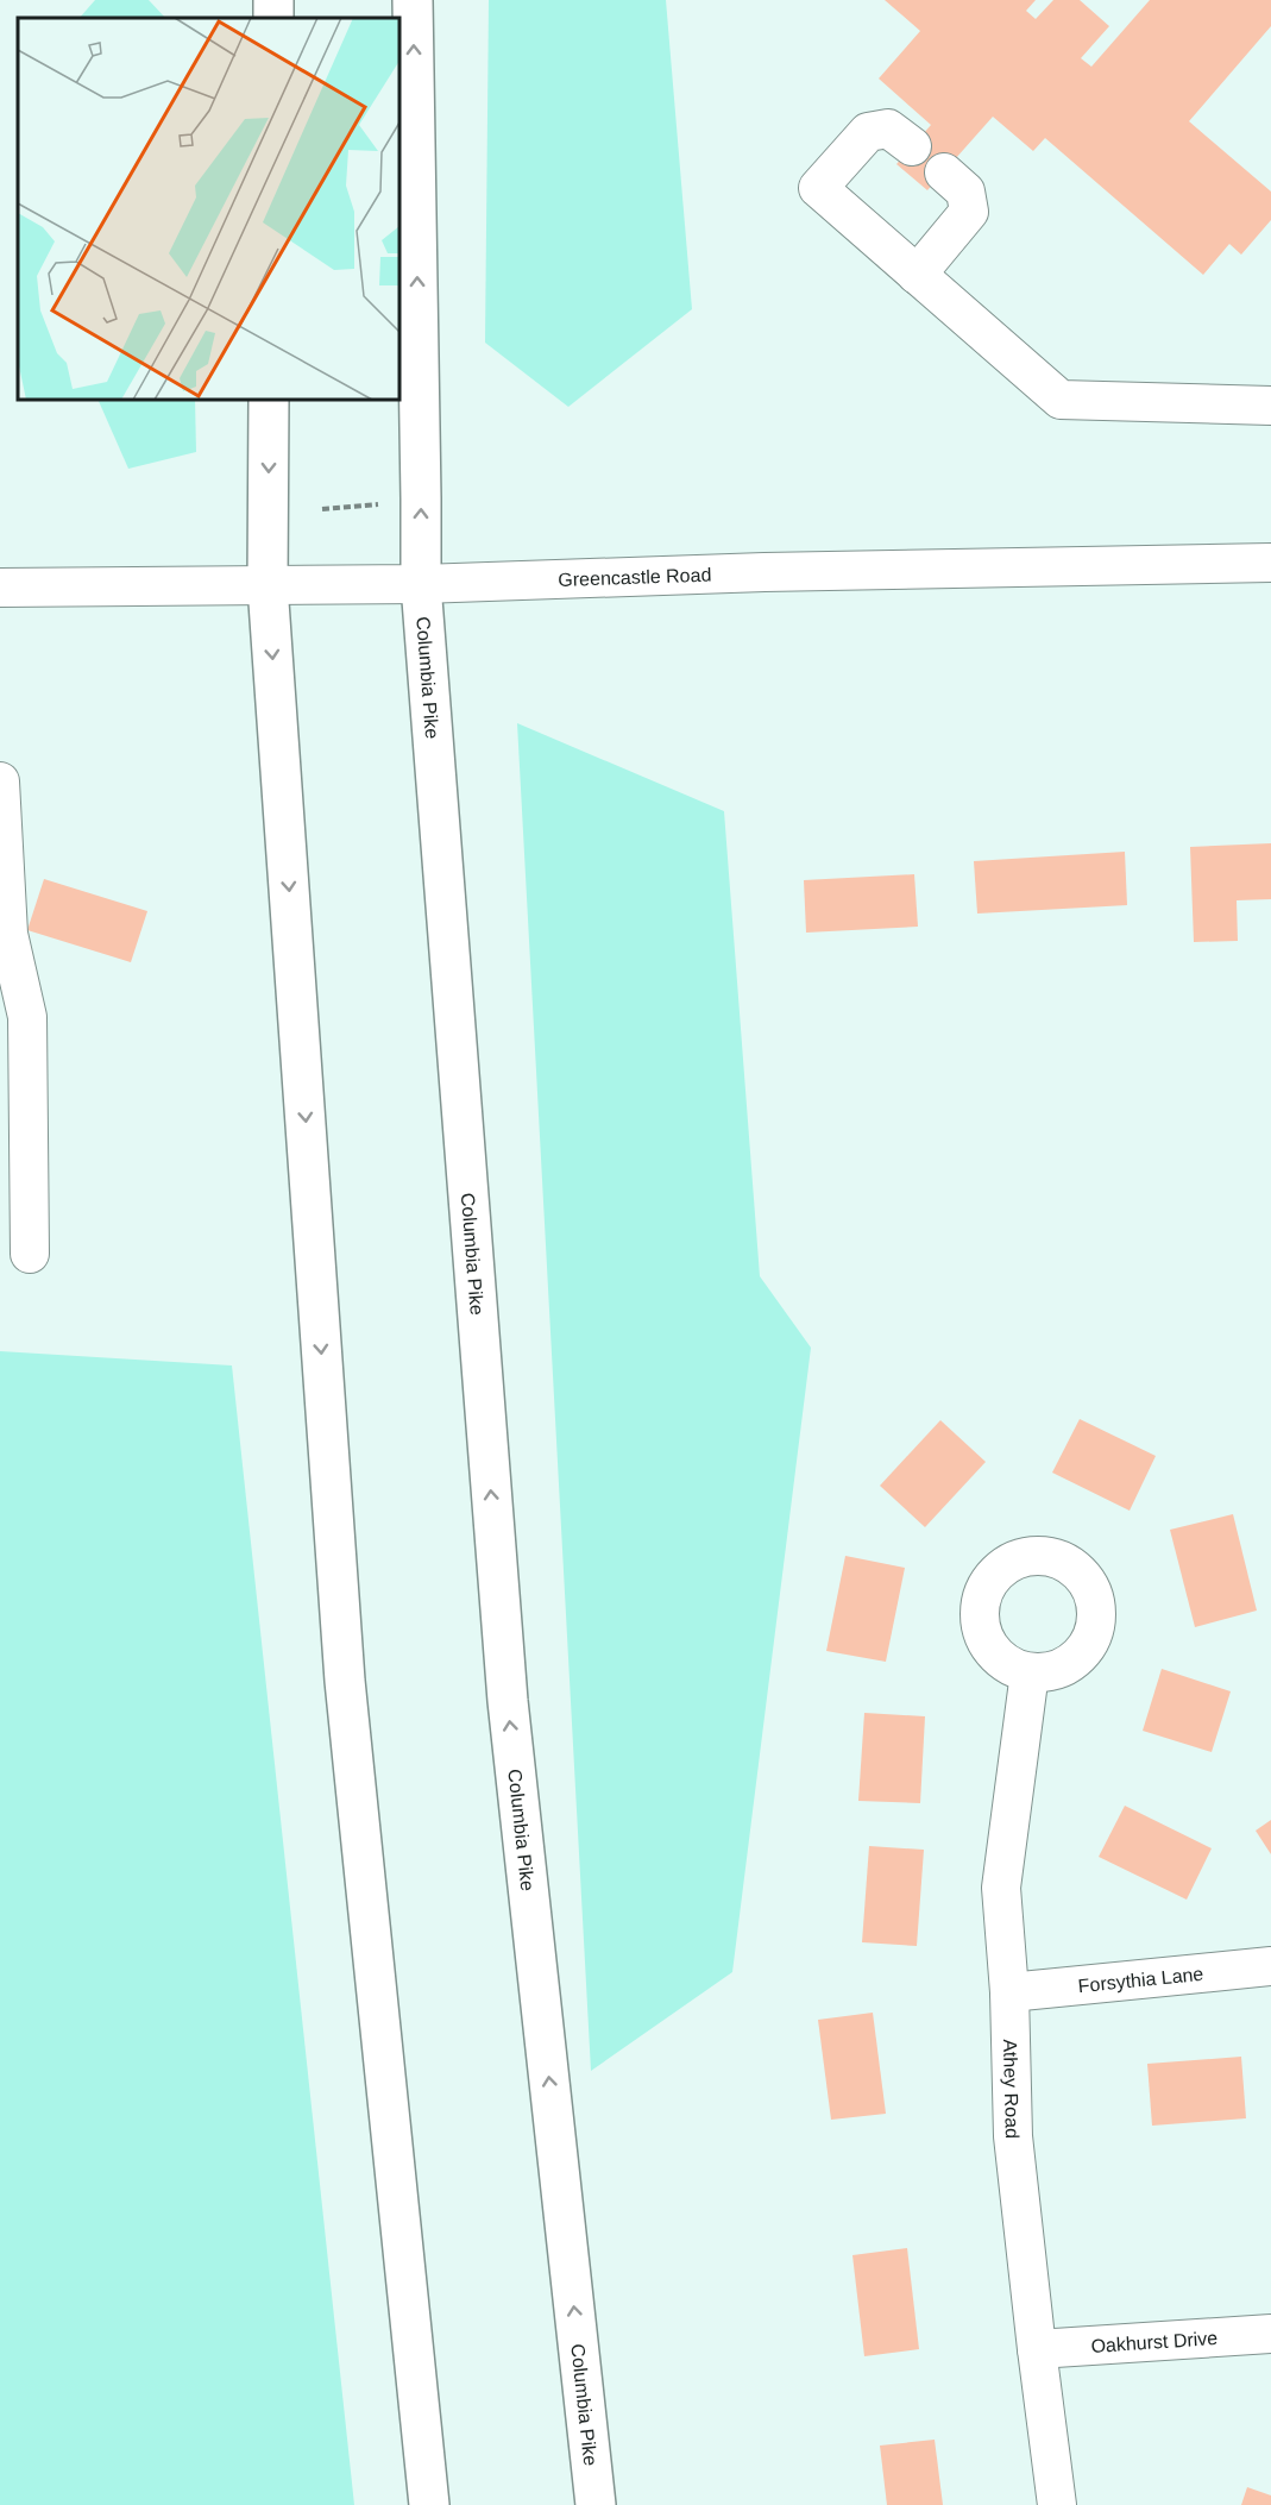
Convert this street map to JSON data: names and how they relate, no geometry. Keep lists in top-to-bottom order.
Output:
{
  "streets": {
    "highway": ["Columbia Pike"],
    "street": [
      "Greencastle Road",
      "Forsythia Lane",
      "Athey Road",
      "Oakhurst Drive"
    ]
  },
  "crossings": [
    ["Greencastle Road", "Columbia Pike"],
    ["Forsythia Lane", "Athey Road"],
    ["Athey Road", "Oakhurst Drive"]
  ]
}
